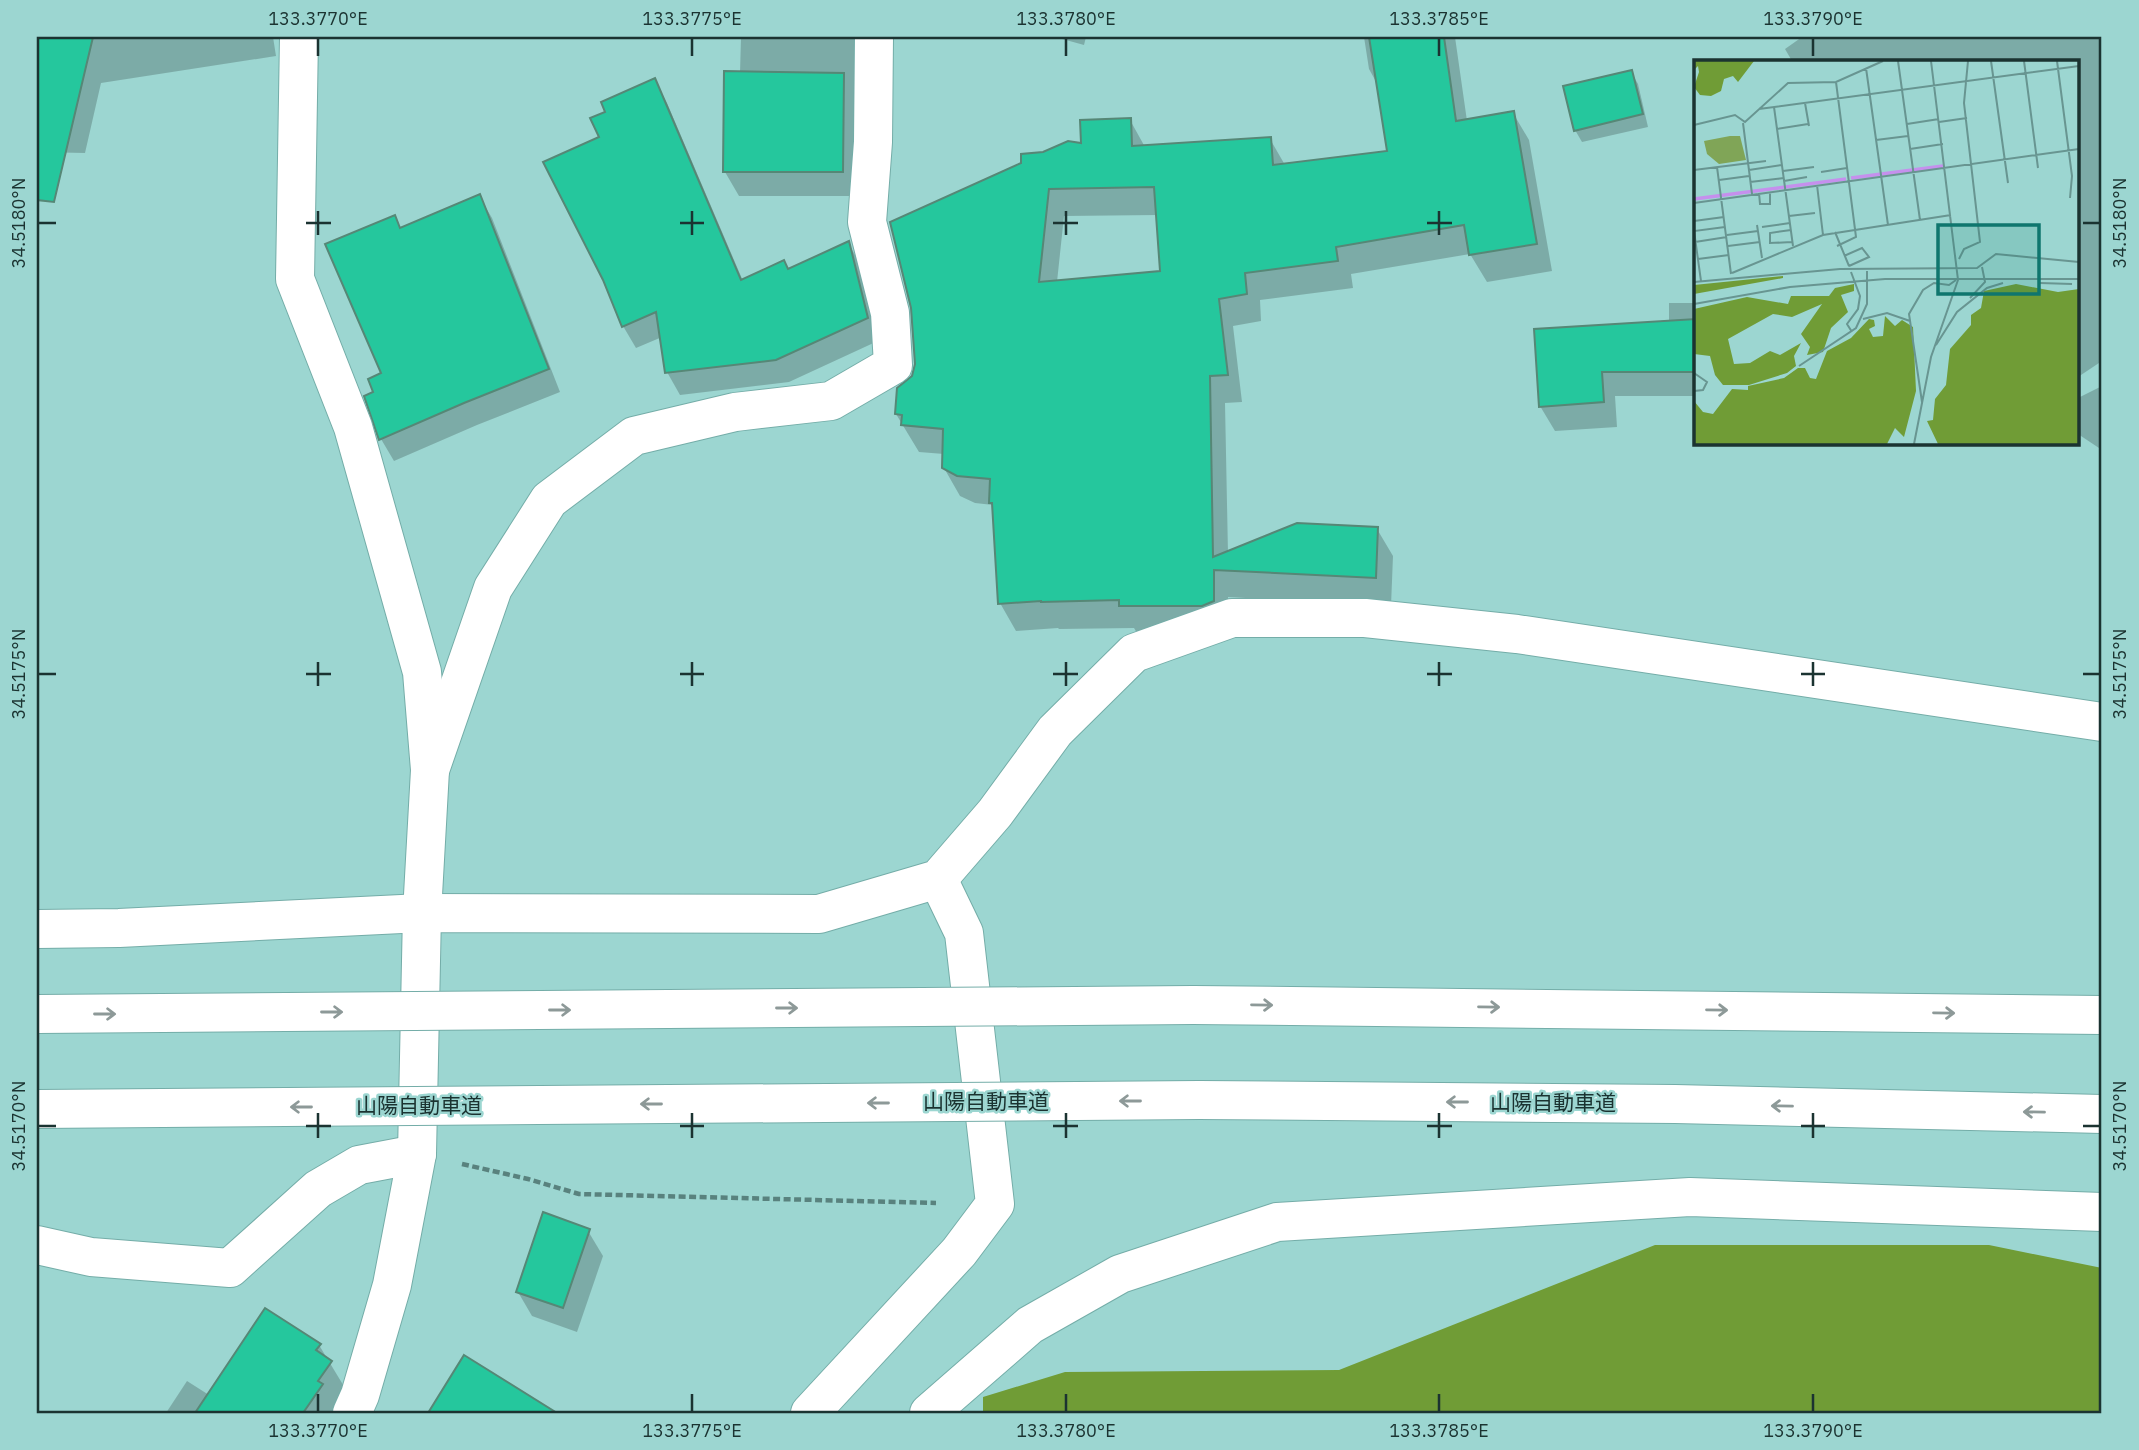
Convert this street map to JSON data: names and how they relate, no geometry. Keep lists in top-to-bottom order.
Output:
{
  "streets": {
    "main road": ["山陽自動車道"]
  },
  "coordinates": [
    "133.3770°E",
    "133.3775°E",
    "133.3780°E",
    "133.3785°E",
    "133.3790°E",
    "34.5180°N",
    "34.5175°N",
    "34.5170°N"
  ]
}
